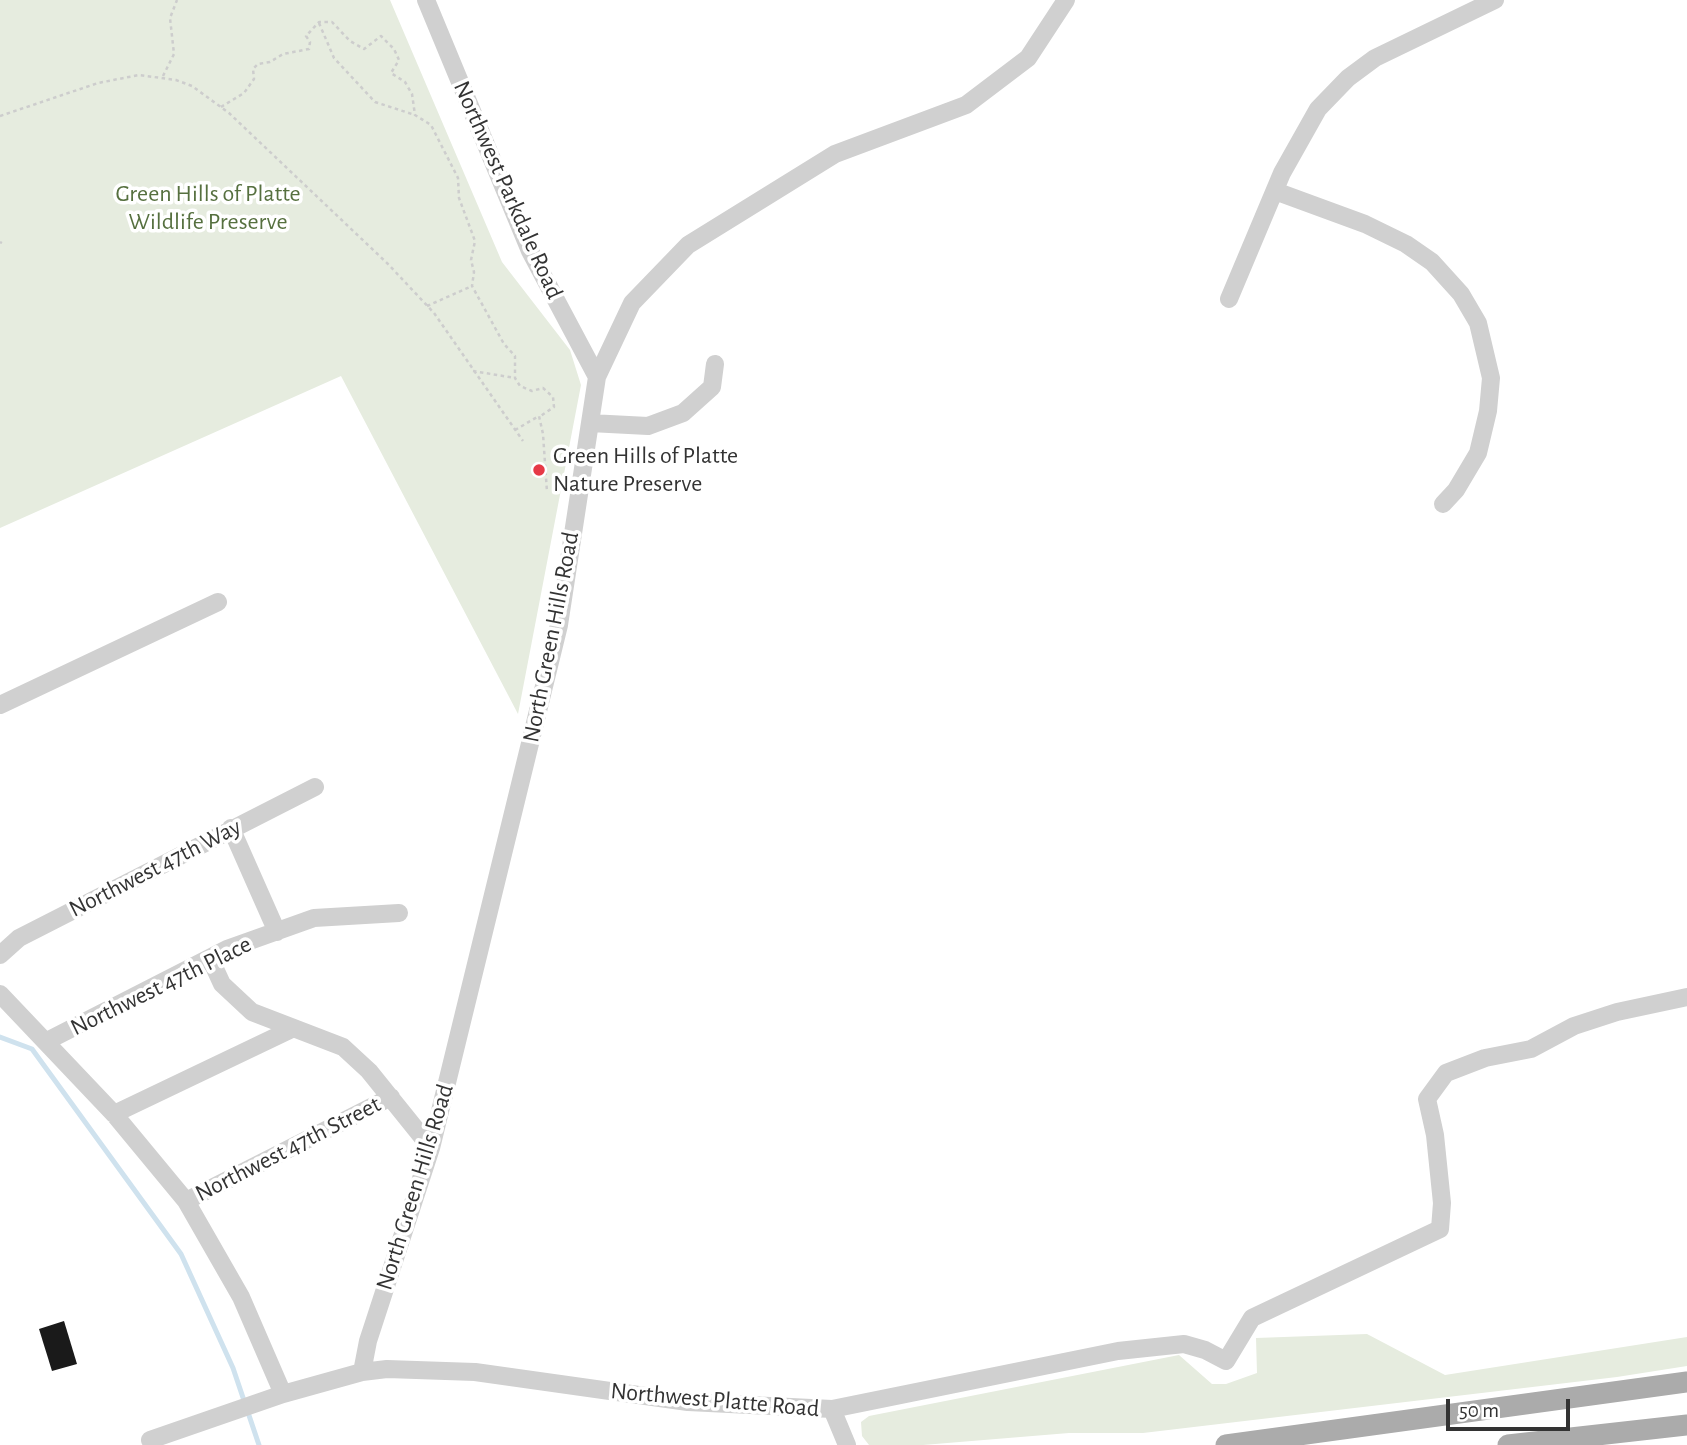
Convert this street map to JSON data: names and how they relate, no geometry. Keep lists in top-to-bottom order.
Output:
{
  "streets": {
    "street": [
      "Northwest Parkdale Road",
      "North Green Hills Road",
      "Northwest 47th Way",
      "Northwest 47th Place",
      "Northwest 47th Street",
      "Northwest Platte Road"
    ]
  },
  "crossings": [
    ["Northwest Parkdale Road", "North Green Hills Road"],
    ["North Green Hills Road", "Northwest Platte Road"]
  ],
  "parks": ["Green Hills of Platte Wildlife Preserve"],
  "places": ["Green Hills of Platte Nature Preserve"],
  "scale_bar": "50 m"
}
